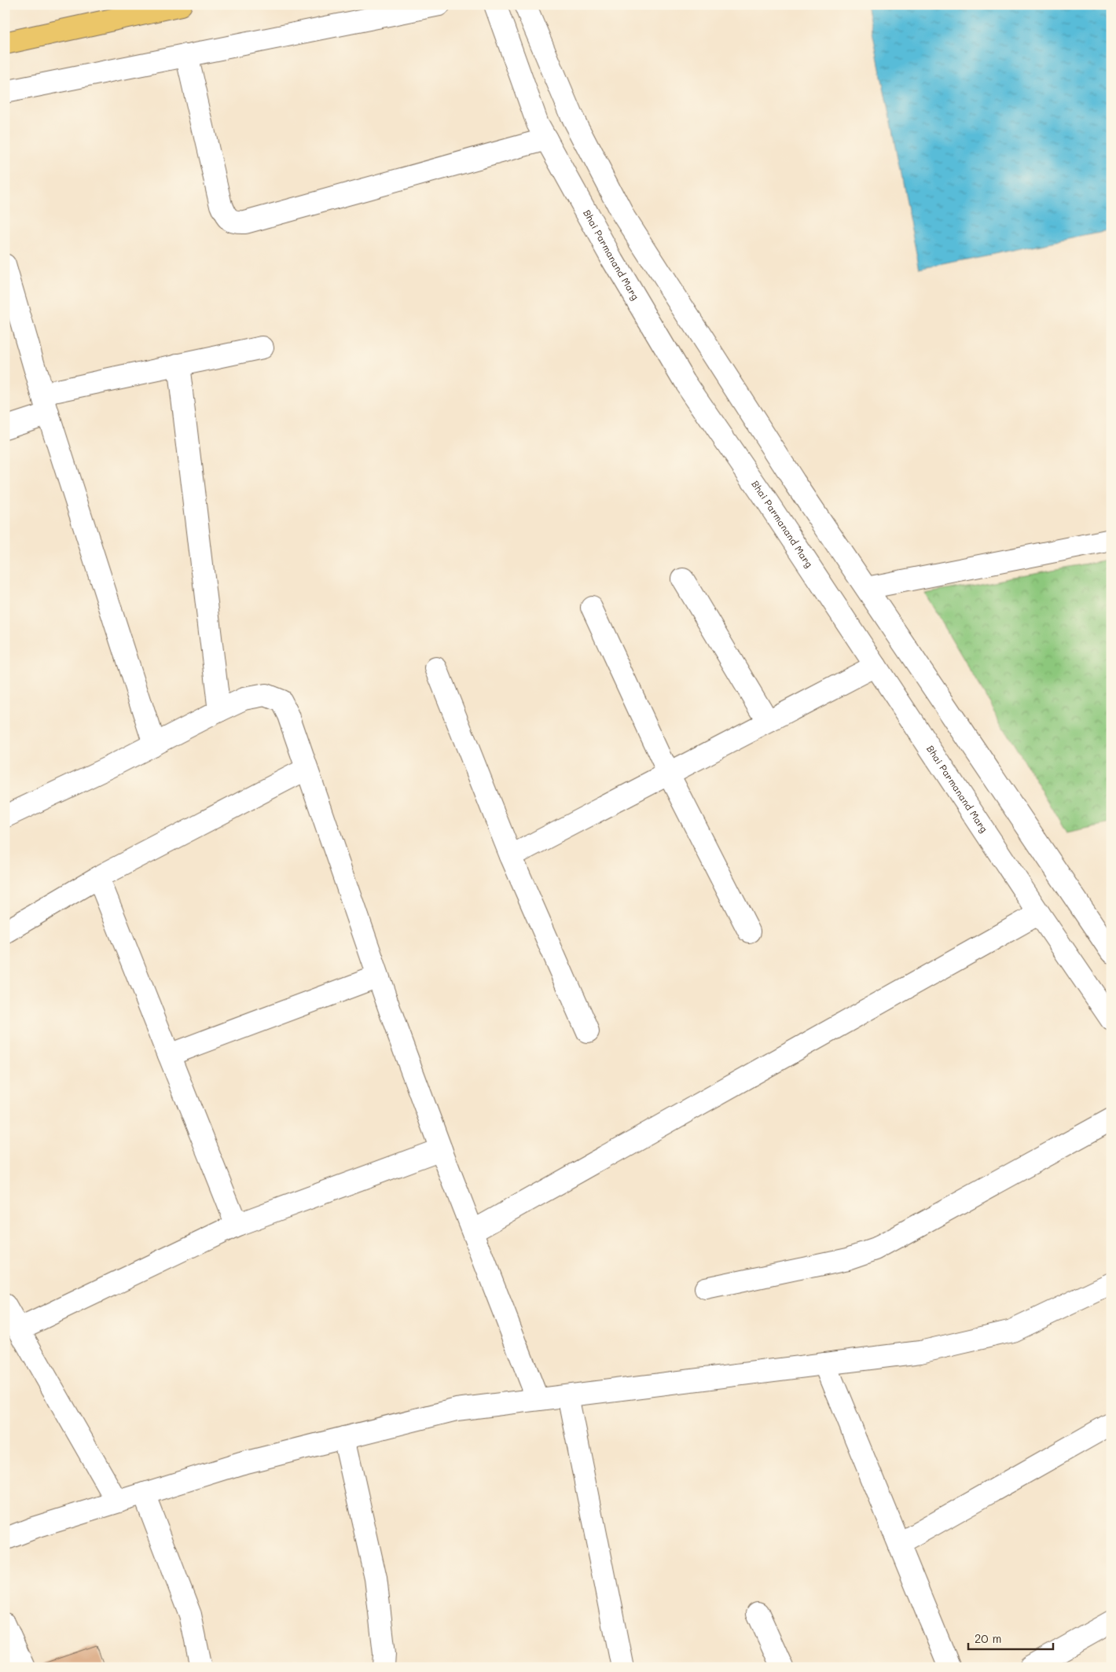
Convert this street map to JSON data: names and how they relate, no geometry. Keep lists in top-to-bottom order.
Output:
{
  "streets": {
    "street": ["Bhai Parmanand Marg"]
  },
  "scale_bar": "20 m"
}
